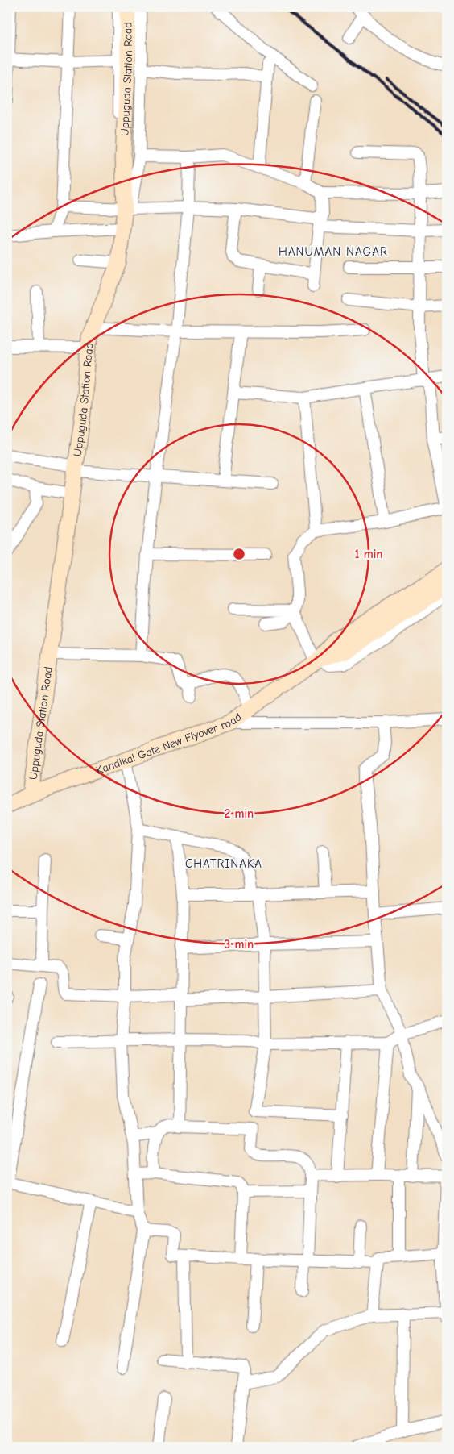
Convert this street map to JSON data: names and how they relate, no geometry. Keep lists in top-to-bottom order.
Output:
{
  "streets": {
    "street": ["Uppuguda Station Road", "Kandikal Gate New Flyover road"]
  },
  "crossings": [
    ["Uppuguda Station Road", "Kandikal Gate New Flyover road"]
  ],
  "districts": ["HANUMAN NAGAR", "CHATRINAKA"],
  "rings": ["1 min", "2 min", "3 min"]
}
